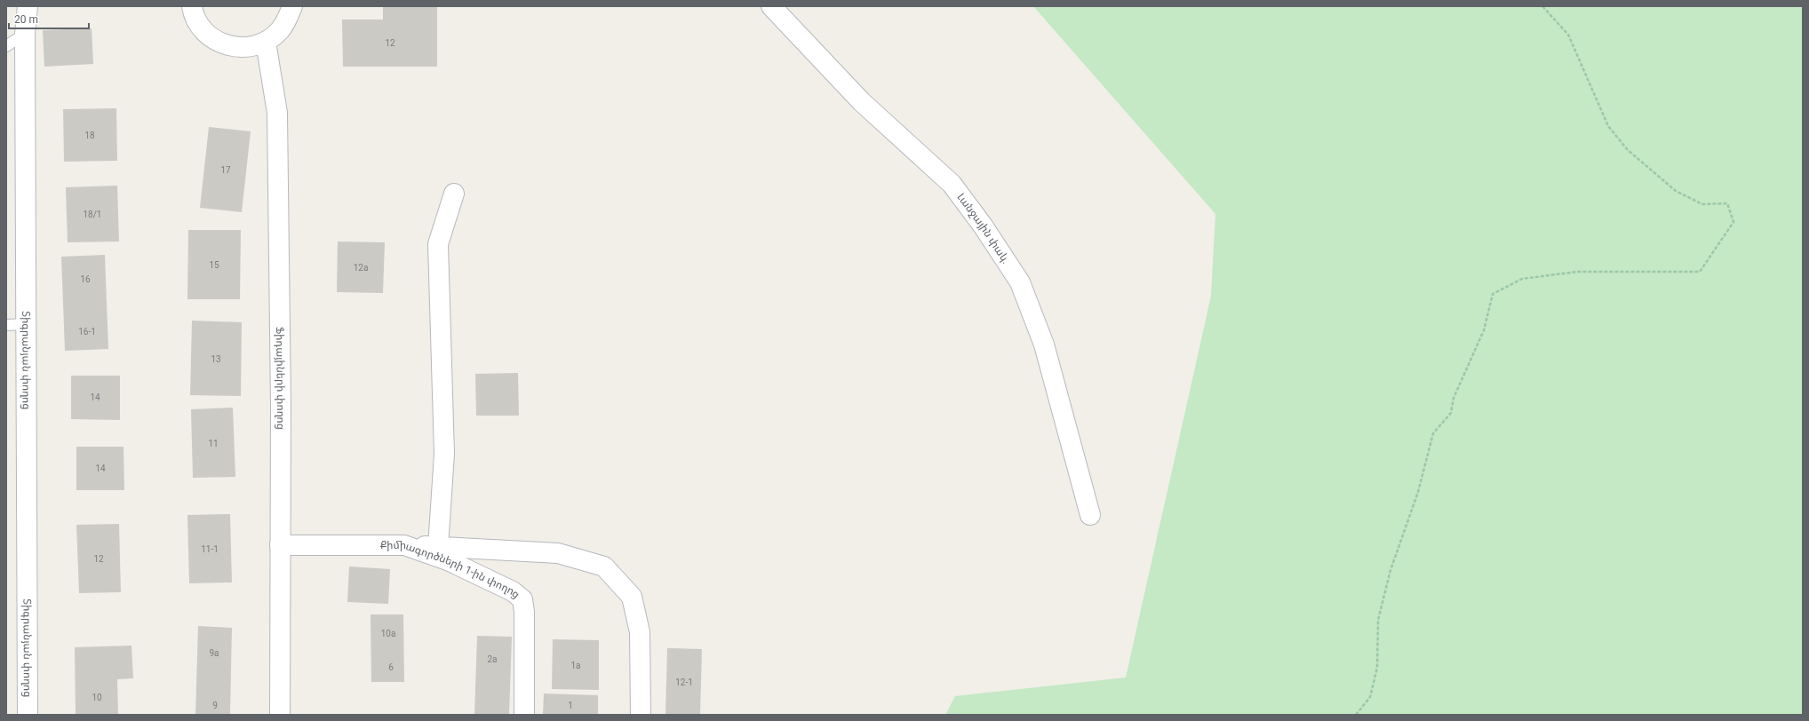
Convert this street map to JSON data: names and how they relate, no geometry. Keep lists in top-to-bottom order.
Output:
{
  "streets": {
    "street": [
      "Լանջային փակ.",
      "Տիգրանյան փողոց",
      "Ֆիդայիների փողոց",
      "Քիմիագործների 1-ին փողոց"
    ]
  },
  "crossings": [
    ["Ֆիդայիների փողոց", "Քիմիագործների 1-ին փողոց"]
  ],
  "house_numbers": [
    "12",
    "18",
    "17",
    "18/1",
    "15",
    "12a",
    "16",
    "16-1",
    "13",
    "14",
    "11",
    "14",
    "11-1",
    "12",
    "10a",
    "9a",
    "2a",
    "1a",
    "6",
    "12-1",
    "10",
    "9",
    "1"
  ],
  "scale_bar": "20 m"
}
